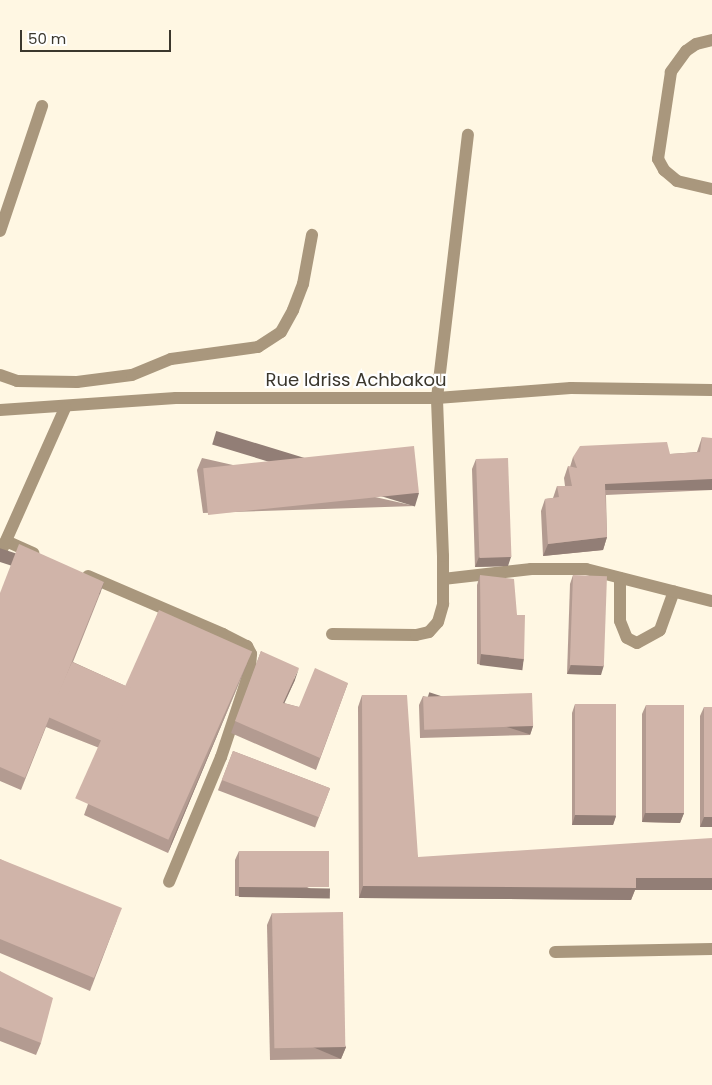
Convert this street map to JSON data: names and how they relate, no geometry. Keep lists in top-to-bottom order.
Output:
{
  "streets": {
    "street": ["Rue Idriss Achbakou"]
  },
  "scale_bar": "50 m"
}
